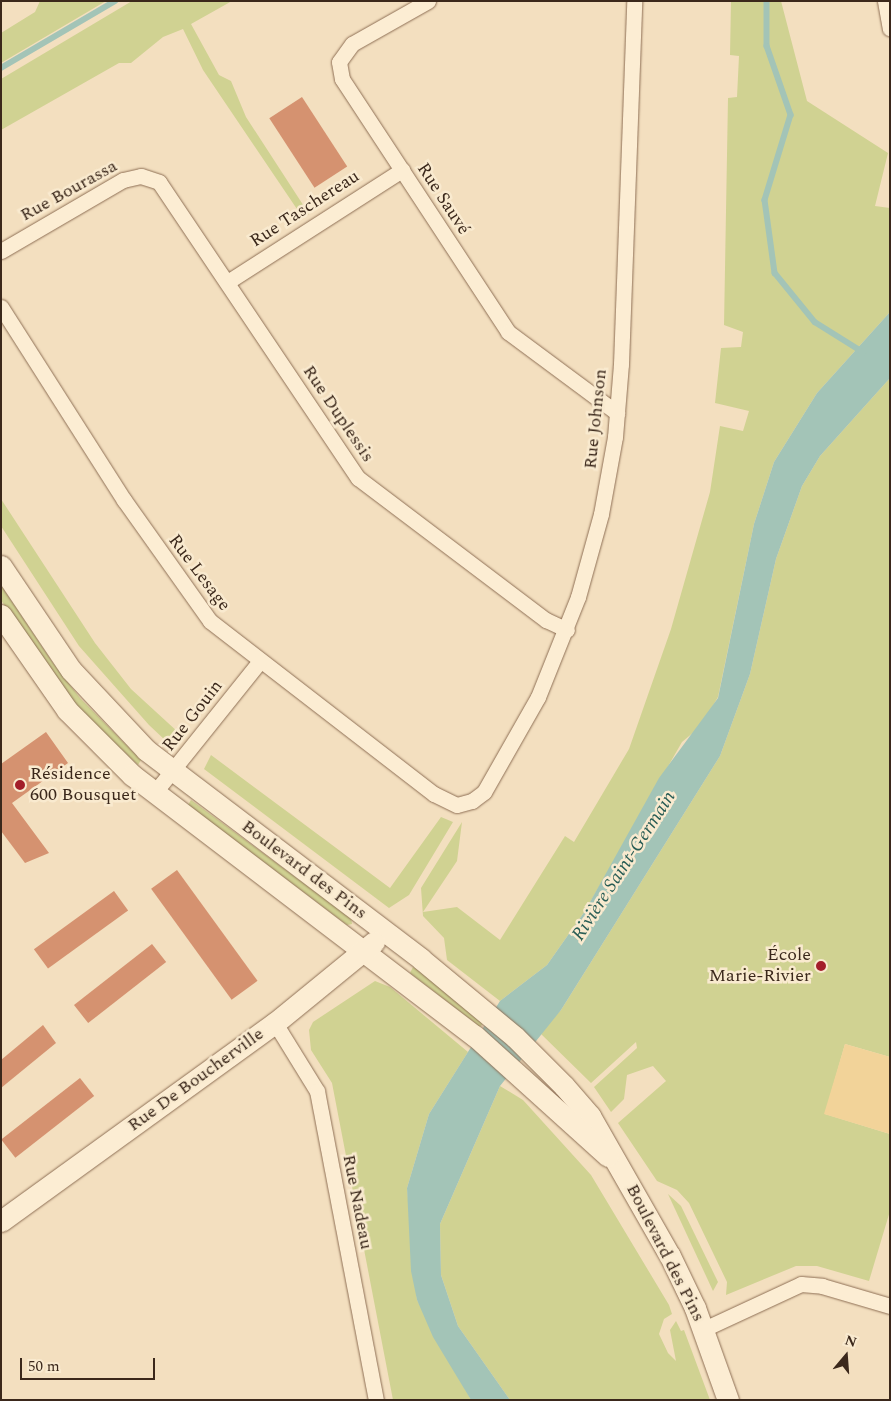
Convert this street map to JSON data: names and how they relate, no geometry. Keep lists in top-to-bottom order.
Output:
{
  "streets": {
    "street": [
      "Rue Bourassa",
      "Rue Sauvé",
      "Rue Taschereau",
      "Rue Duplessis",
      "Rue Johnson",
      "Rue Lesage",
      "Rue Gouin",
      "Boulevard des Pins",
      "Rue De Boucherville",
      "Rue Nadeau"
    ]
  },
  "crossings": [
    ["Rue Bourassa", "Rue Duplessis"],
    ["Rue Sauvé", "Rue Taschereau"],
    ["Rue Sauvé", "Rue Johnson"],
    ["Rue Taschereau", "Rue Duplessis"],
    ["Rue Duplessis", "Rue Johnson"],
    ["Rue Johnson", "Rue Lesage"],
    ["Rue Lesage", "Rue Gouin"],
    ["Rue Gouin", "Boulevard des Pins"],
    ["Boulevard des Pins", "Rue De Boucherville"],
    ["Rue De Boucherville", "Rue Nadeau"]
  ],
  "water": ["Rivière Saint-Germain"],
  "places": ["Résidence 600 Bousquet", "École Marie-Rivier"],
  "scale_bar": "50 m",
  "north": "top"
}
